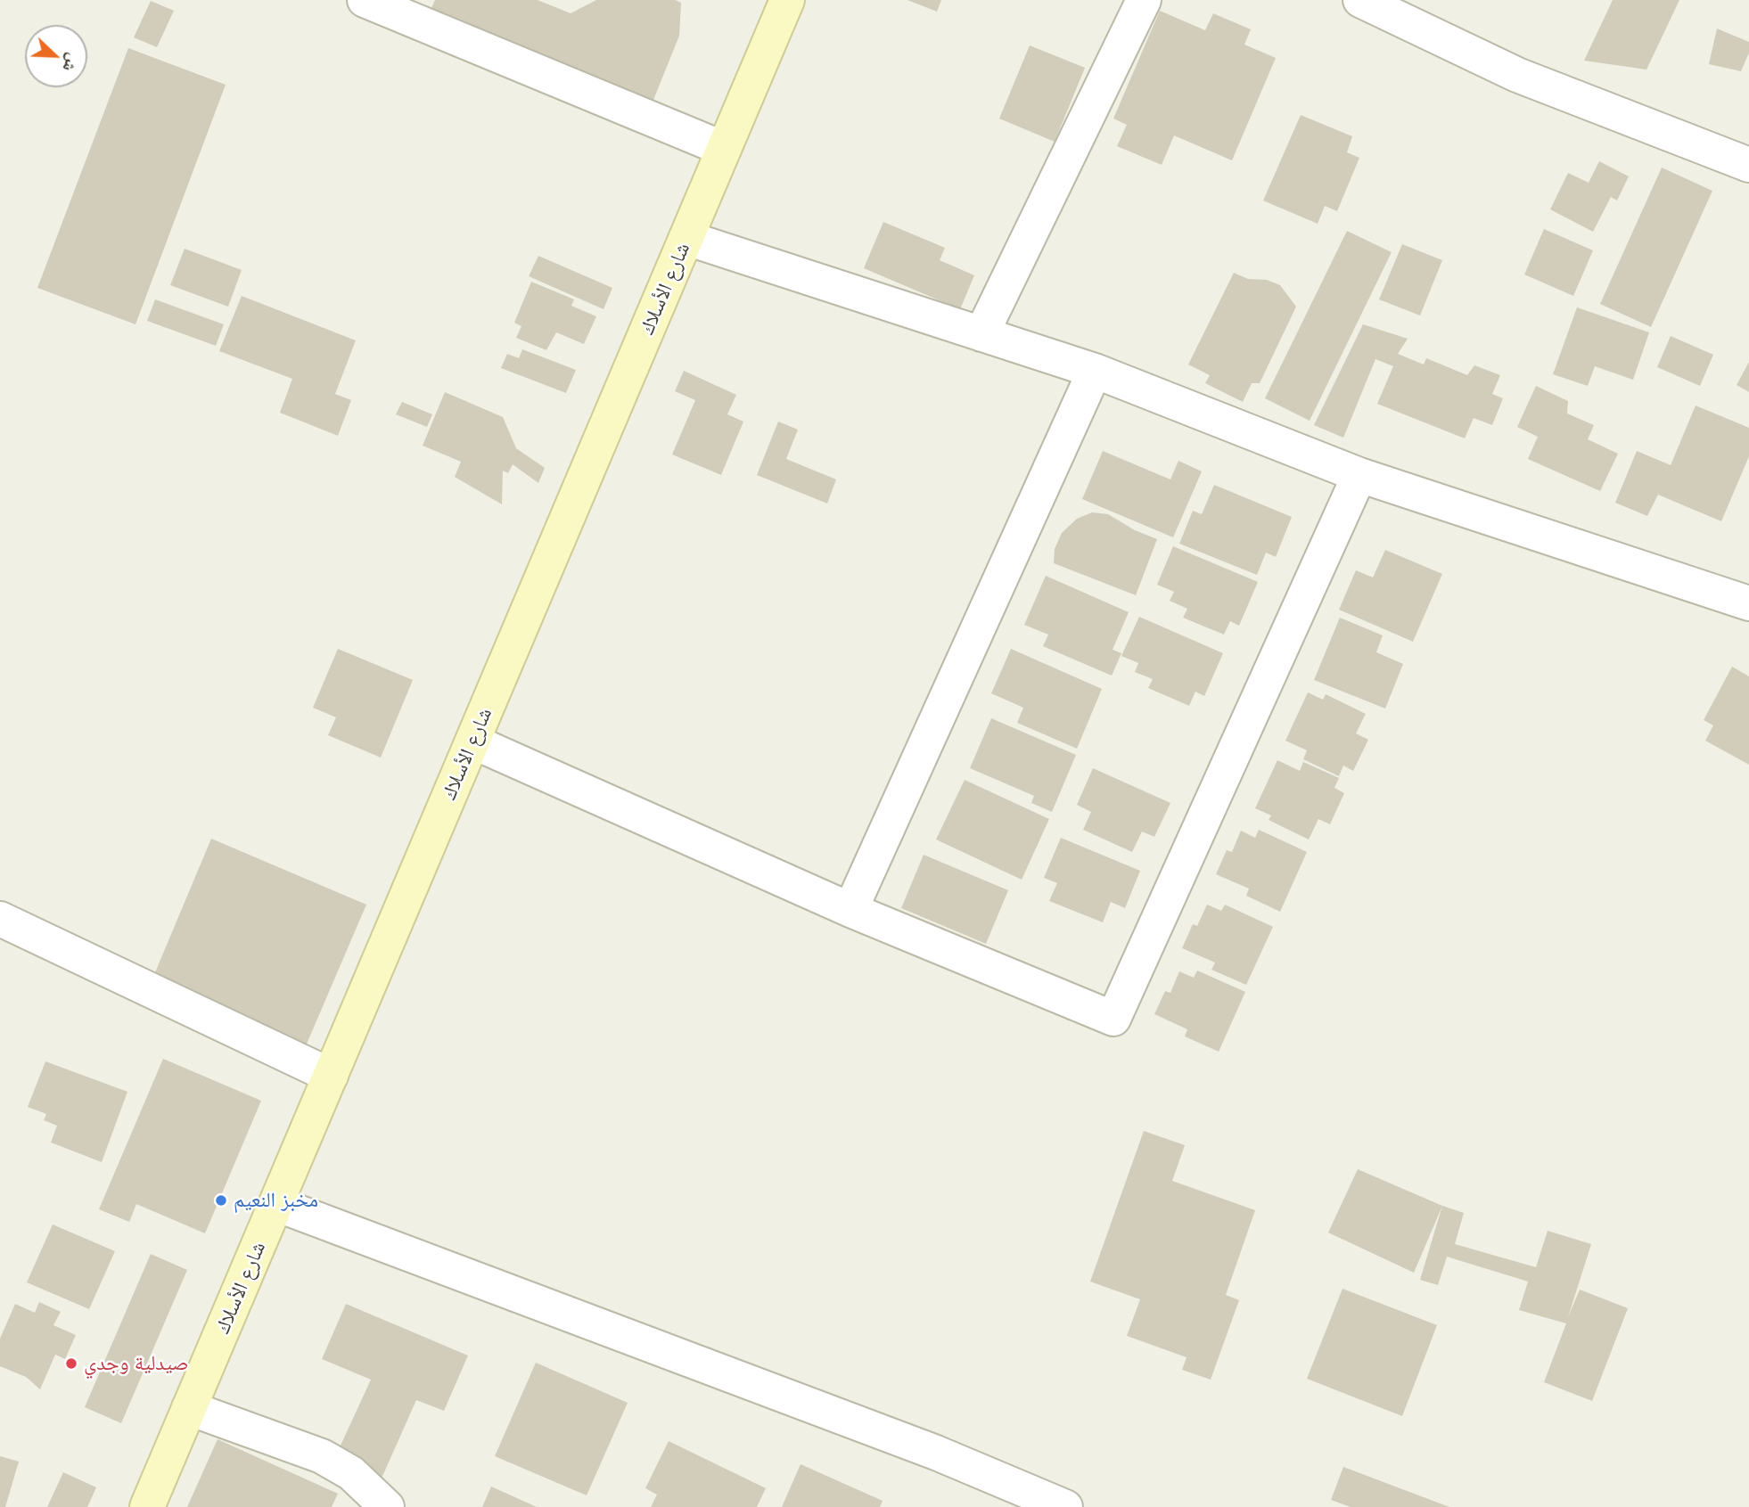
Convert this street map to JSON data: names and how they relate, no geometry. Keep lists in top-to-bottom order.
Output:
{
  "streets": {
    "street": ["شارع الأسلاك"]
  },
  "places": ["مخبز النعيم", "صيدلية وجدي"],
  "north": "bottom right"
}
